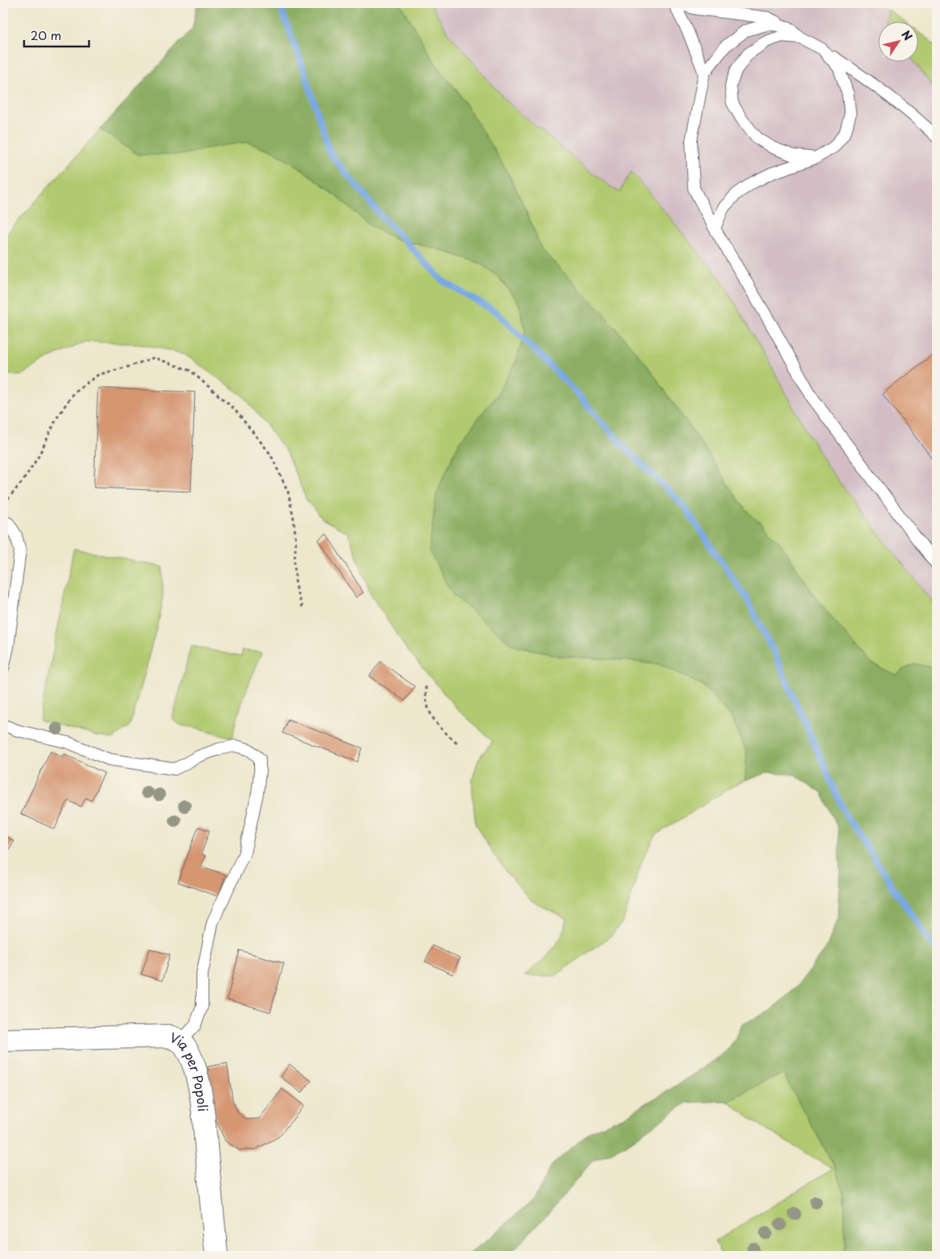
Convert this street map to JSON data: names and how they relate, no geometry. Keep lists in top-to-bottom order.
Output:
{
  "streets": {
    "street": ["Via per Popoli"]
  },
  "scale_bar": "20 m",
  "north": "top right"
}
